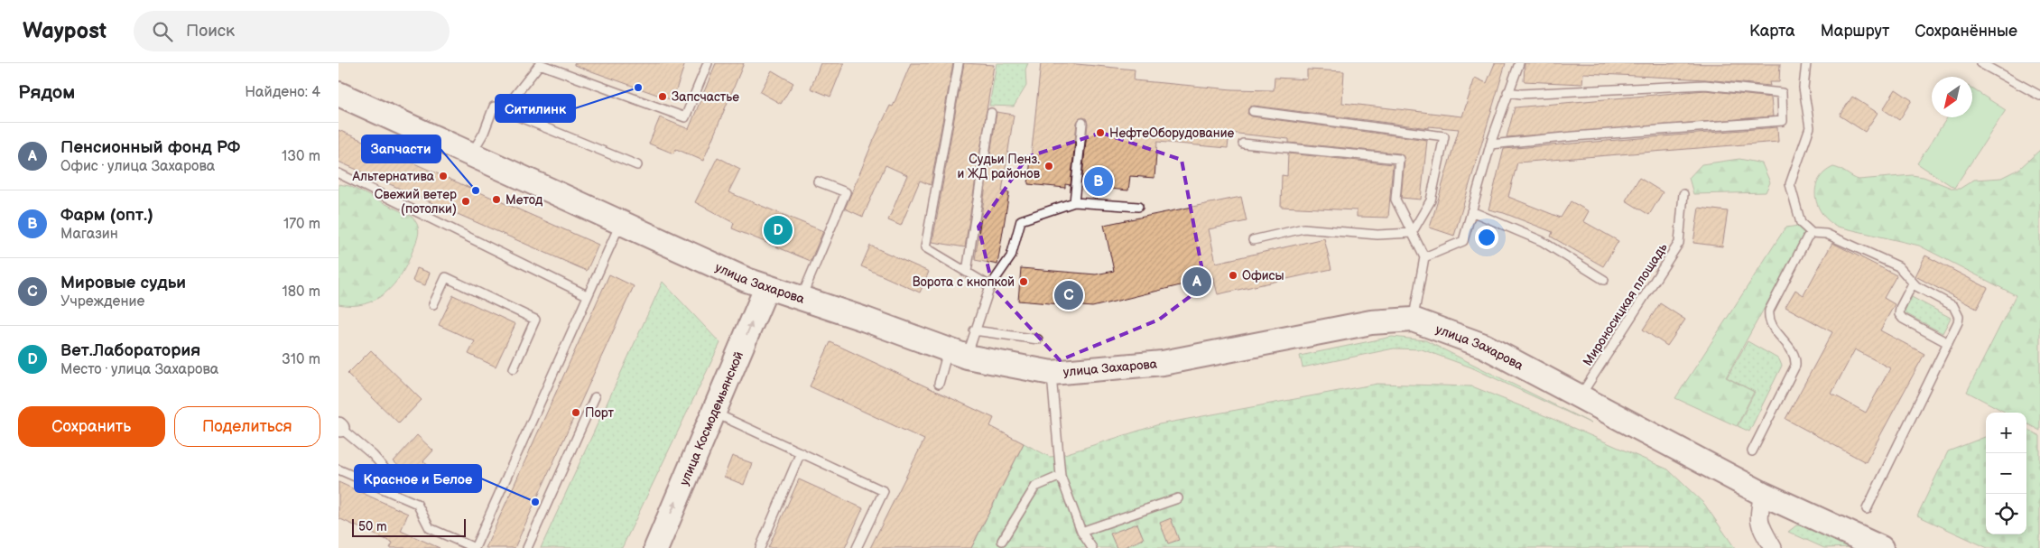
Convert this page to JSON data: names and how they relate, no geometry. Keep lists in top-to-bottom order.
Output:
{
  "streets": {
    "main road": ["улица Захарова", "улица Космодемьянской"],
    "lane": ["Мироносицкая площадь"]
  },
  "crossings": [
    ["улица Захарова", "Мироносицкая площадь"],
    ["улица Захарова", "улица Космодемьянской"]
  ],
  "one_way": ["улица Космодемьянской"],
  "places": [
    "Ситилинк",
    "Запсчастье",
    "НефтеОборудование",
    "Судьи Пенз. и ЖД районов",
    "Альтернатива",
    "Запчасти",
    "Метод",
    "Свежий ветер (потолки)",
    "Офисы",
    "Ворота с кнопкой",
    "Порт",
    "Красное и Белое"
  ],
  "scale_bar": "50 m",
  "north": "bottom left",
  "page": {
    "header": "Waypost",
    "search": "Поиск",
    "nav": ["Карта", "Маршрут", "Сохранённые"],
    "heading": ["Рядом", "Найдено: 4"],
    "list": [
      {
        "mark": "A",
        "name": "Пенсионный фонд РФ",
        "note": "Офис · улица Захарова",
        "value": "130 m"
      },
      {
        "mark": "B",
        "name": "Фарм (опт.)",
        "note": "Магазин",
        "value": "170 m"
      },
      {
        "mark": "C",
        "name": "Мировые судьи",
        "note": "Учреждение",
        "value": "180 m"
      },
      {
        "mark": "D",
        "name": "Вет.Лаборатория",
        "note": "Место · улица Захарова",
        "value": "310 m"
      }
    ],
    "pins": [
      "B",
      "D",
      "A",
      "C"
    ],
    "buttons": ["Сохранить", "Поделиться"],
    "map_buttons": ["+", "−"],
    "scale": "50 m"
  }
}
